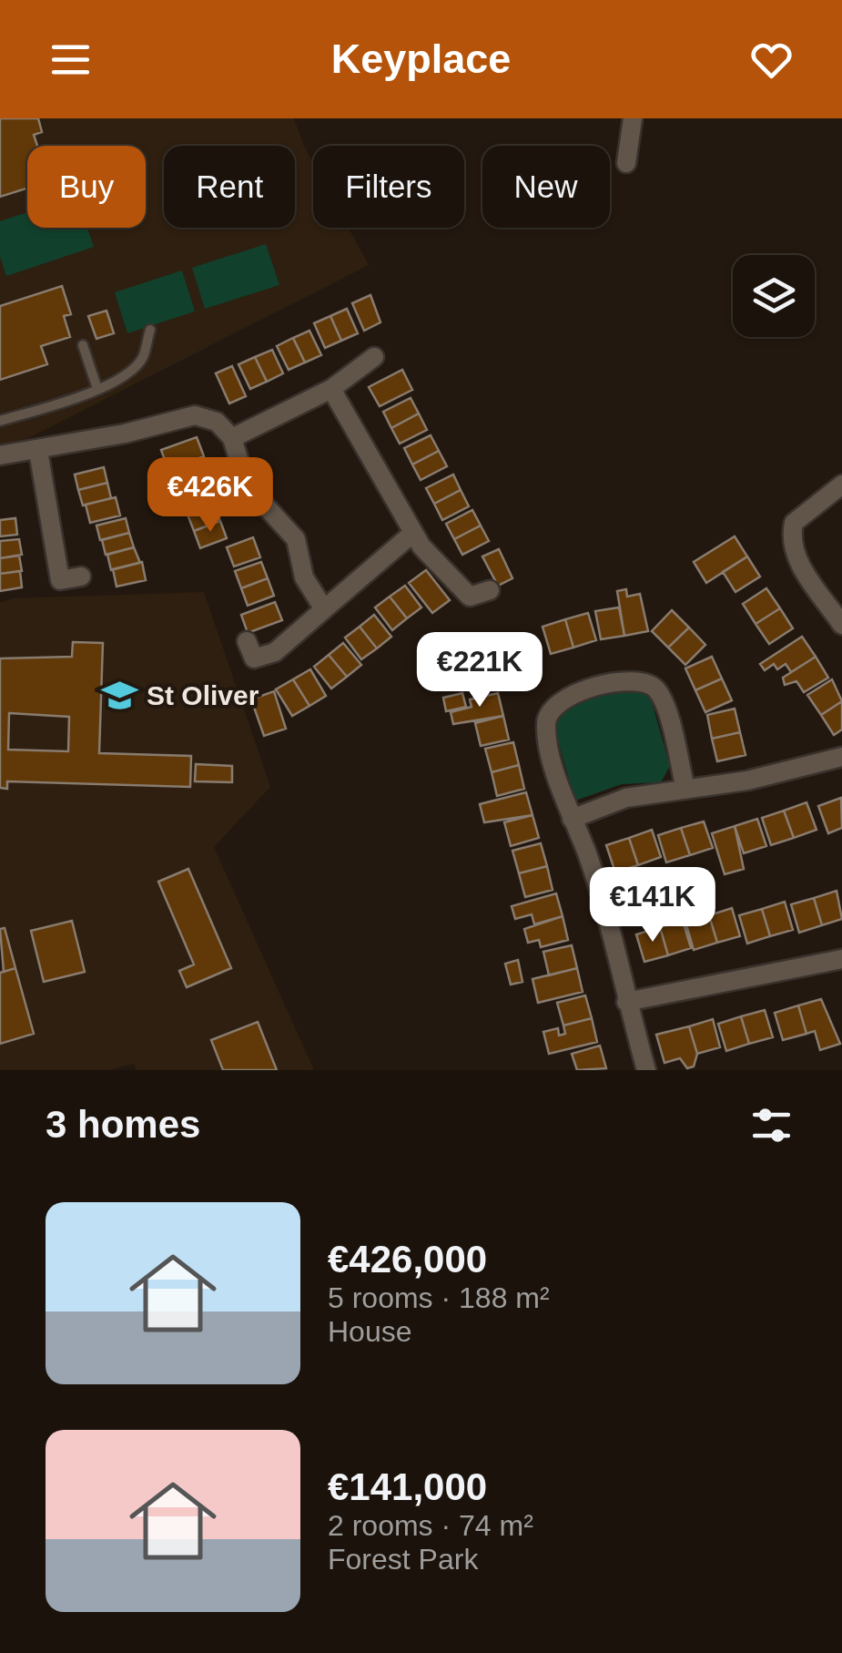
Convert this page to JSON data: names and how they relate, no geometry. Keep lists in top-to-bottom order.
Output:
{
  "places": {
    "school or university": ["St Oliver"]
  },
  "page": {
    "header": "Keyplace",
    "chip": [
      "Buy",
      "Rent",
      "Filters",
      "New"
    ],
    "price": ["€426K", "€221K", "€141K"],
    "heading": "3 homes",
    "list": [
      {
        "name": "€426,000",
        "note": "5 rooms · 188 m² · House"
      },
      {
        "name": "€141,000",
        "note": "2 rooms · 74 m² · Forest Park"
      }
    ]
  }
}
